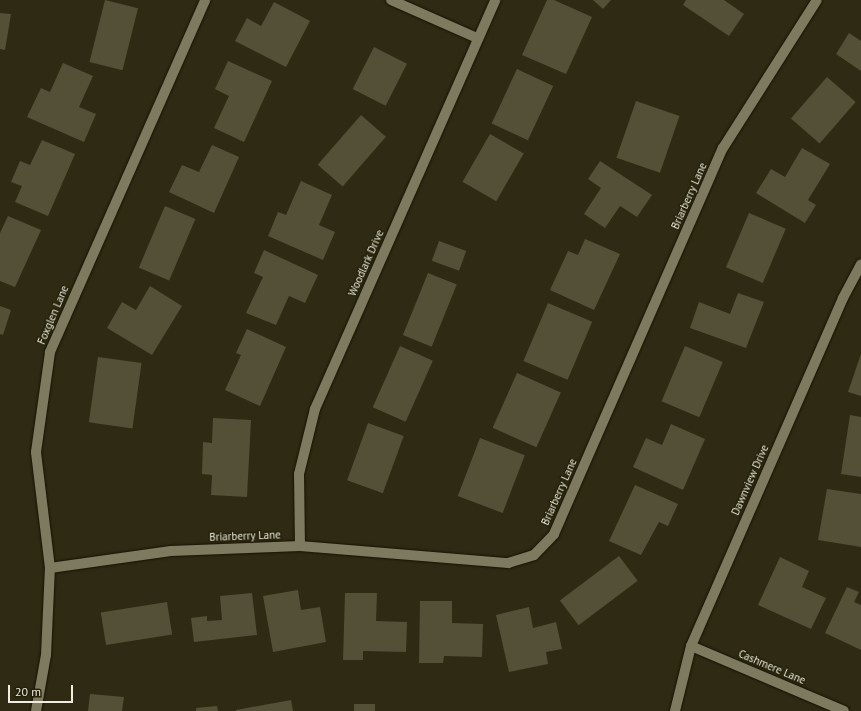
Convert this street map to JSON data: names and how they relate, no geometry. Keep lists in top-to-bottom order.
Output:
{
  "streets": {
    "street": [
      "Briarberry Lane",
      "Woodlark Drive",
      "Foxglen Lane",
      "Dawnview Drive",
      "Cashmere Lane"
    ]
  },
  "crossings": [
    ["Briarberry Lane", "Woodlark Drive"],
    ["Briarberry Lane", "Foxglen Lane"],
    ["Dawnview Drive", "Cashmere Lane"]
  ],
  "scale_bar": "20 m"
}
